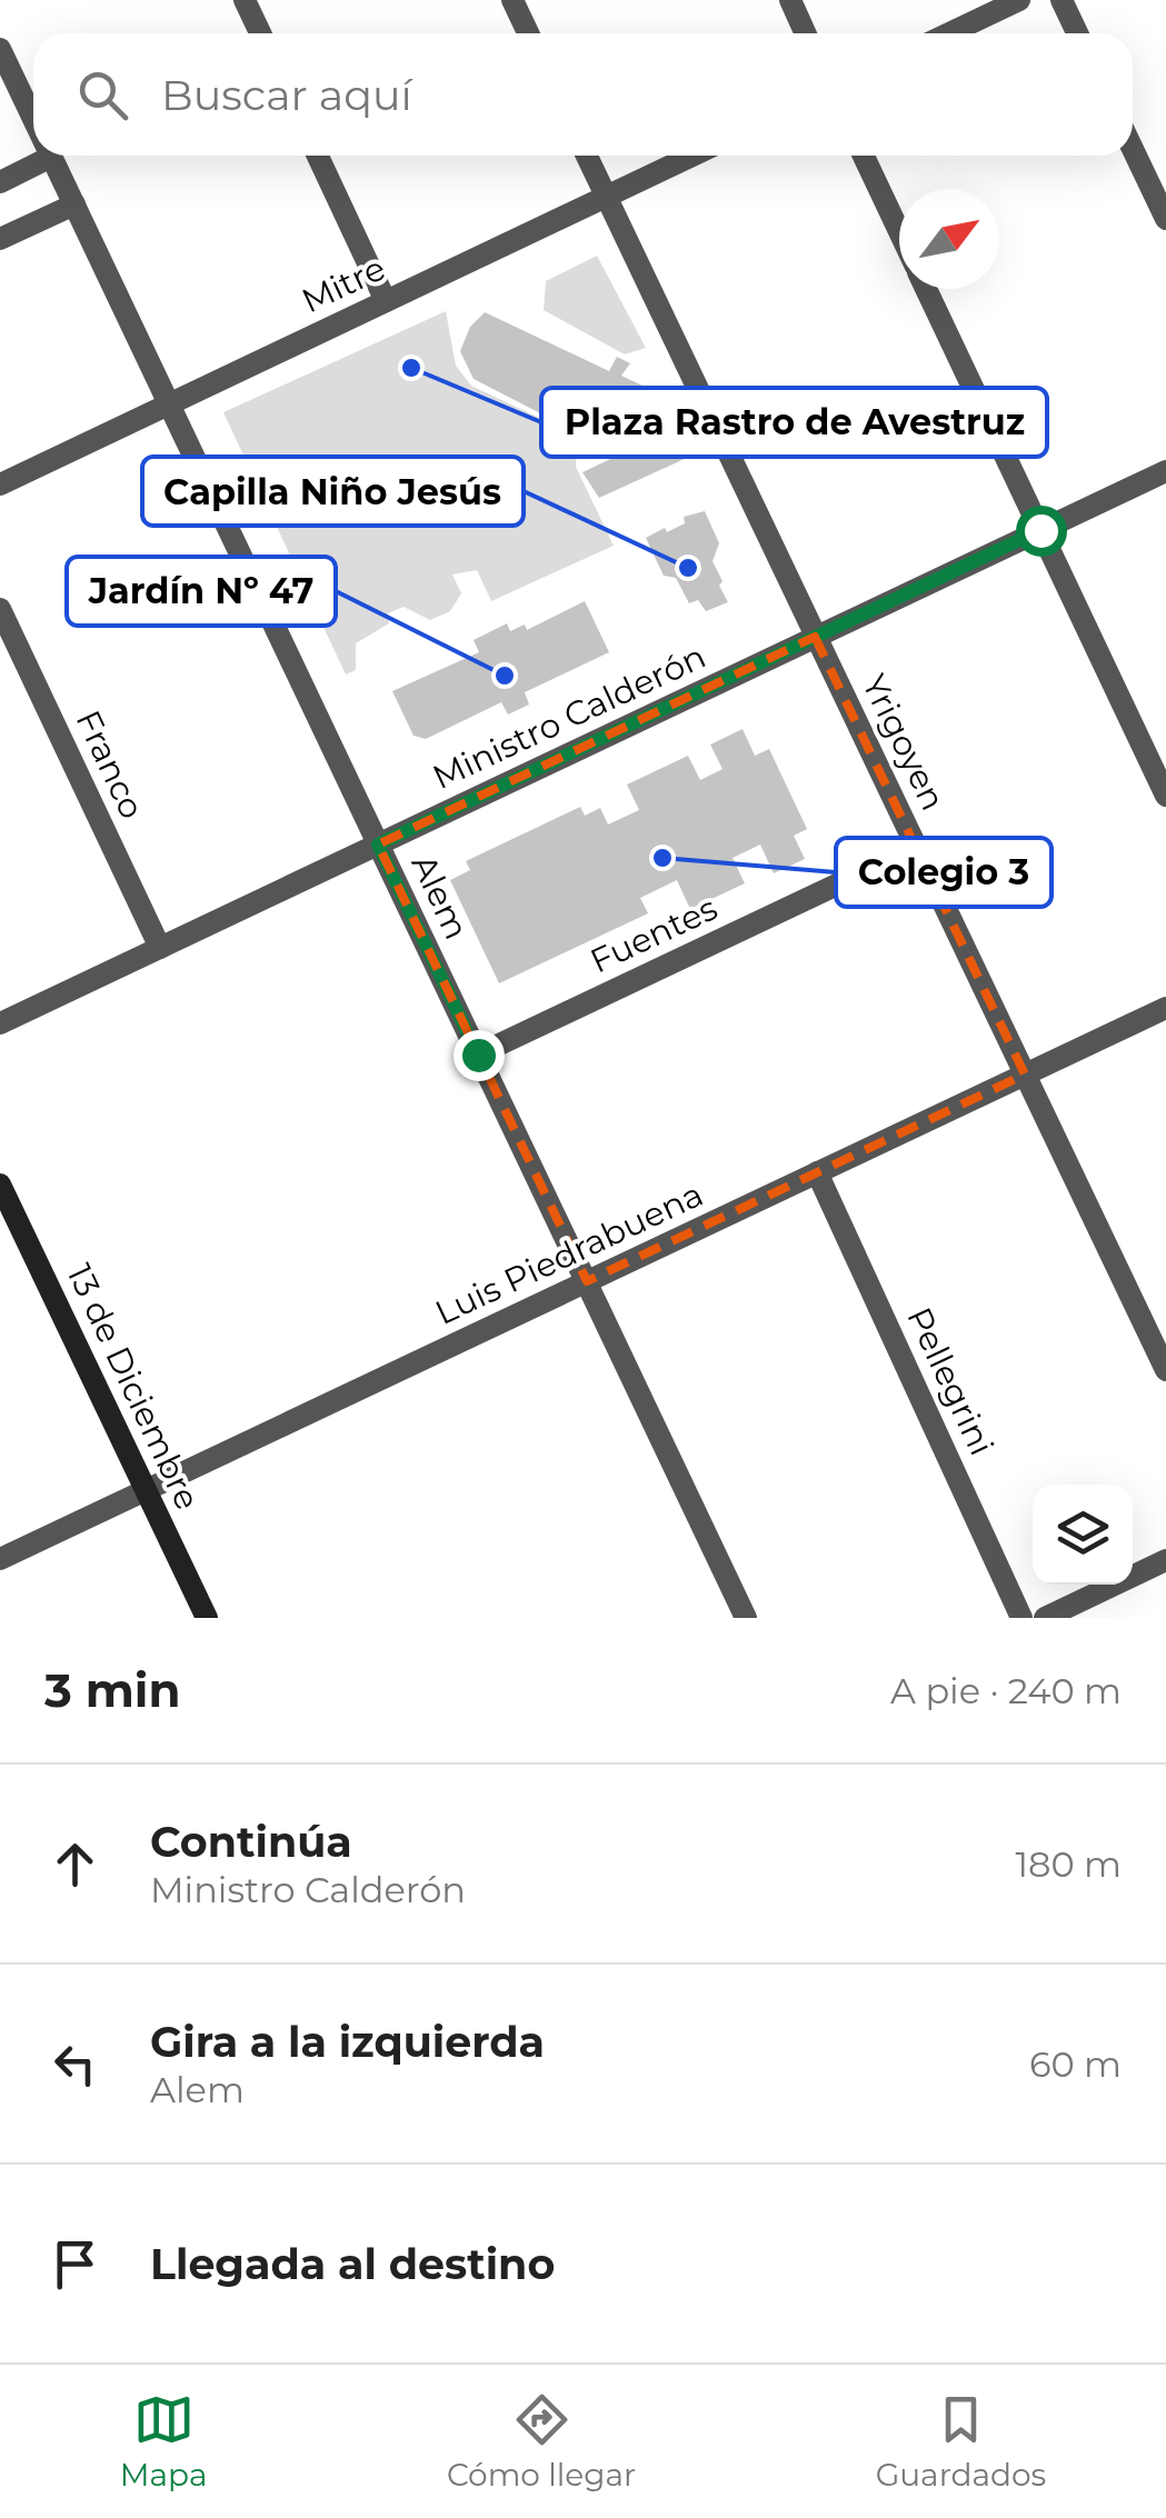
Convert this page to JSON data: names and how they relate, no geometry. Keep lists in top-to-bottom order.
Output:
{
  "streets": {
    "street": [
      "Mitre",
      "Ministro Calderón",
      "Yrigoyen",
      "Franco",
      "Alem",
      "Fuentes",
      "Luis Piedrabuena",
      "Pellegrini",
      "13 de Diciembre"
    ]
  },
  "crossings": [
    ["Mitre", "Yrigoyen"],
    ["Mitre", "Alem"],
    ["Ministro Calderón", "Yrigoyen"],
    ["Ministro Calderón", "Franco"],
    ["Ministro Calderón", "Alem"],
    ["Yrigoyen", "Fuentes"],
    ["Yrigoyen", "Luis Piedrabuena"],
    ["Alem", "Fuentes"],
    ["Alem", "Luis Piedrabuena"],
    ["Luis Piedrabuena", "Pellegrini"],
    ["Luis Piedrabuena", "13 de Diciembre"]
  ],
  "places": [
    "Plaza Rastro de Avestruz",
    "Capilla Niño Jesús",
    "Jardín Nº 47",
    "Colegio 3"
  ],
  "north": "top right",
  "page": {
    "search": "Buscar aquí",
    "heading": ["3 min", "A pie · 240 m"],
    "list": [
      ["Continúa", "Ministro Calderón", "180 m"],
      ["Gira a la izquierda", "Alem", "60 m"],
      "Llegada al destino"
    ],
    "nav": ["Mapa", "Cómo llegar", "Guardados"]
  }
}
